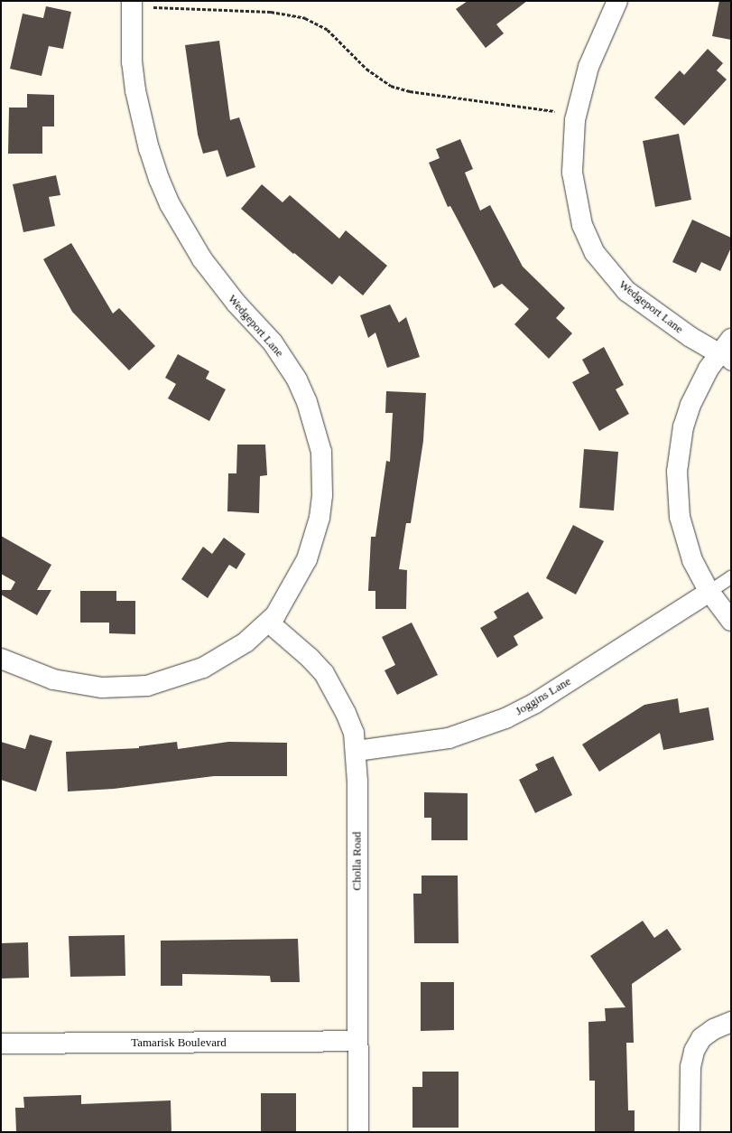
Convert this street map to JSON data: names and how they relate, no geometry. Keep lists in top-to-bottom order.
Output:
{
  "streets": {
    "street": [
      "Wedgeport Lane",
      "Joggins Lane",
      "Cholla Road",
      "Tamarisk Boulevard"
    ]
  },
  "crossings": [
    ["Wedgeport Lane", "Cholla Road"],
    ["Joggins Lane", "Cholla Road"],
    ["Cholla Road", "Tamarisk Boulevard"]
  ]
}
